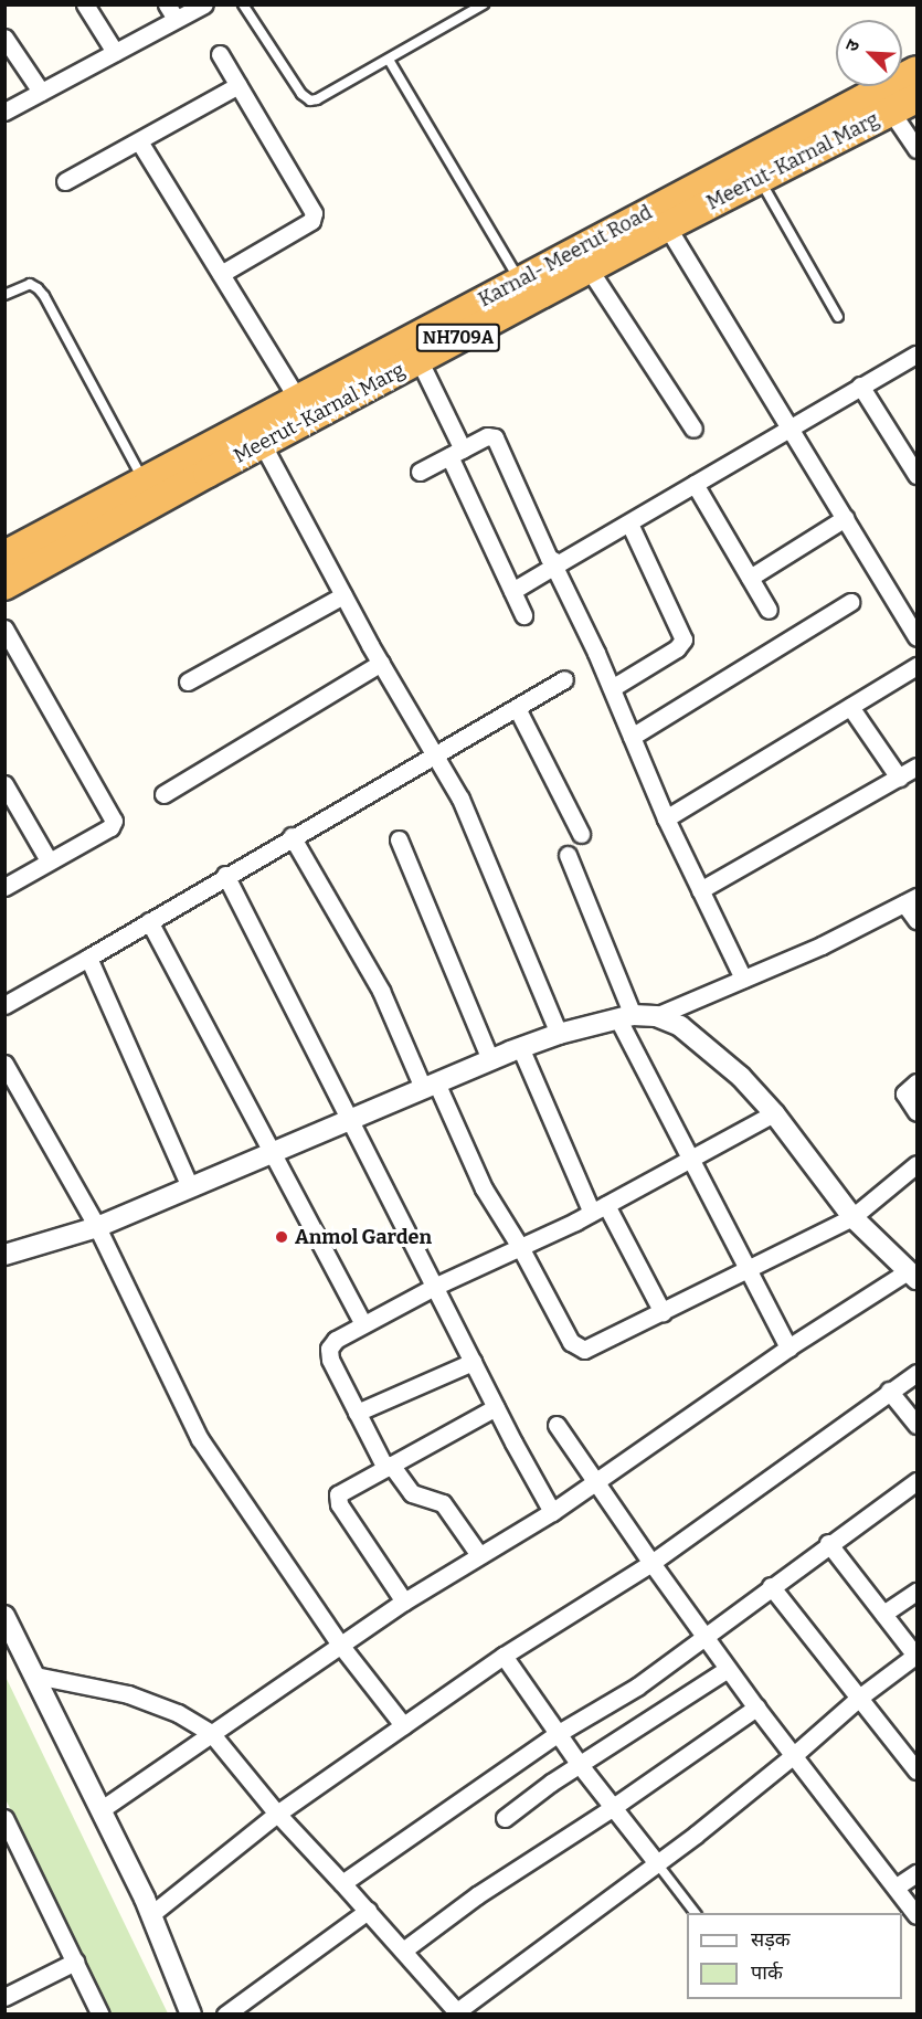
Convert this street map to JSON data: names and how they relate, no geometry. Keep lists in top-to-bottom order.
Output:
{
  "streets": {
    "highway": ["Meerut-Karnal Marg", "Karnal- Meerut Road", "NH709A"]
  },
  "places": ["Anmol Garden"],
  "legend": ["सड़क", "पार्क"],
  "north": "top left"
}
